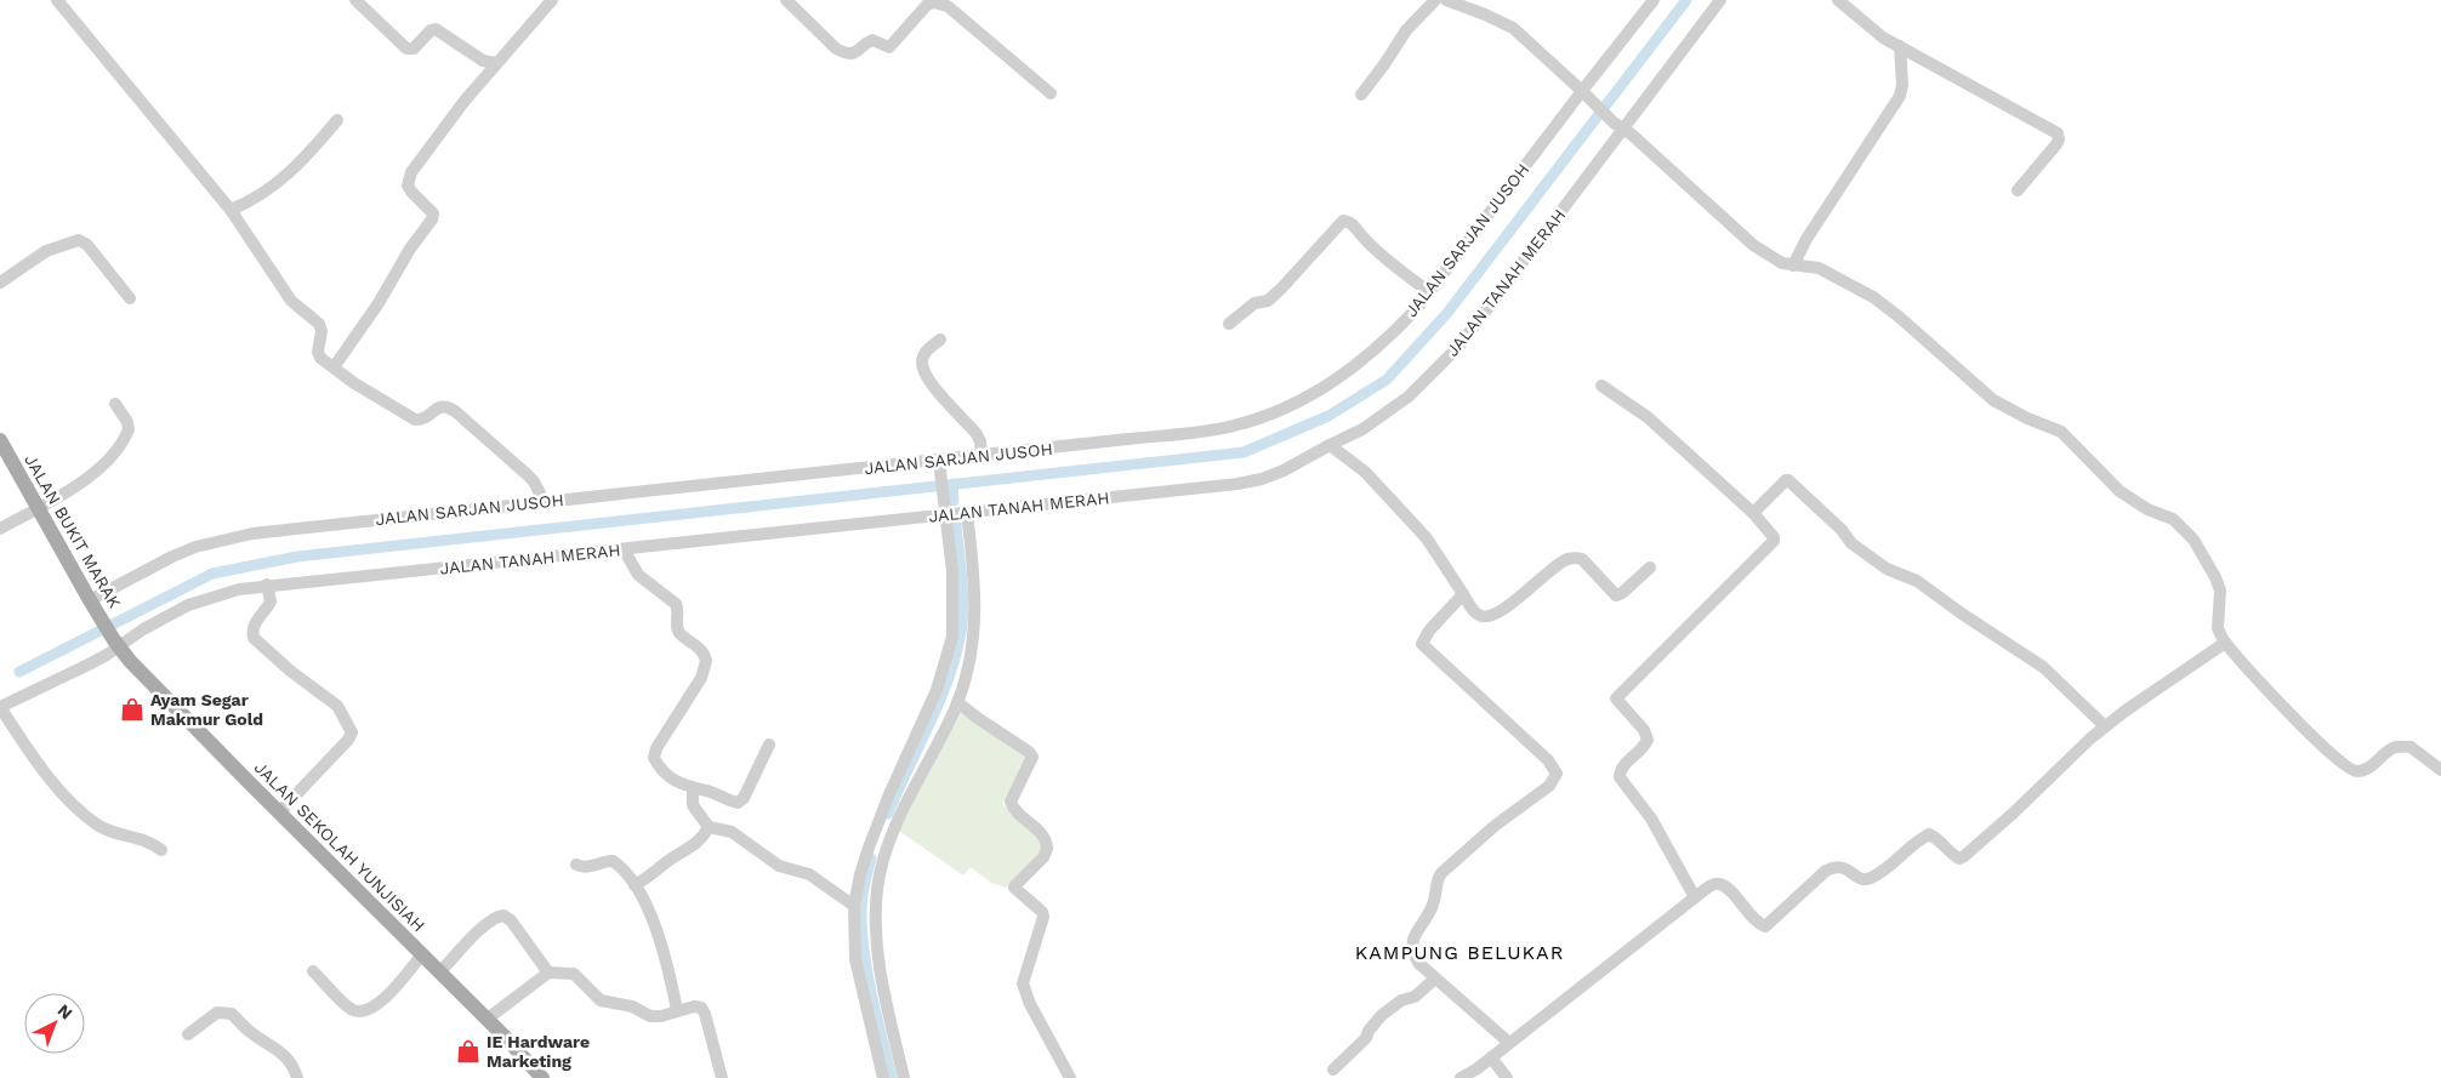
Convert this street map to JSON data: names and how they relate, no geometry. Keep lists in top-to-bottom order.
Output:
{
  "streets": {
    "main road": ["JALAN BUKIT MARAK", "JALAN SEKOLAH YUNJISIAH"],
    "street": ["JALAN SARJAN JUSOH", "JALAN TANAH MERAH"]
  },
  "crossings": [
    ["JALAN SARJAN JUSOH", "JALAN BUKIT MARAK"],
    ["JALAN TANAH MERAH", "JALAN BUKIT MARAK"],
    ["JALAN TANAH MERAH", "JALAN SEKOLAH YUNJISIAH"],
    ["JALAN BUKIT MARAK", "JALAN SEKOLAH YUNJISIAH"]
  ],
  "districts": ["KAMPUNG BELUKAR"],
  "places": {
    "shop": ["Ayam Segar Makmur Gold", "IE Hardware Marketing"]
  },
  "north": "top right"
}
